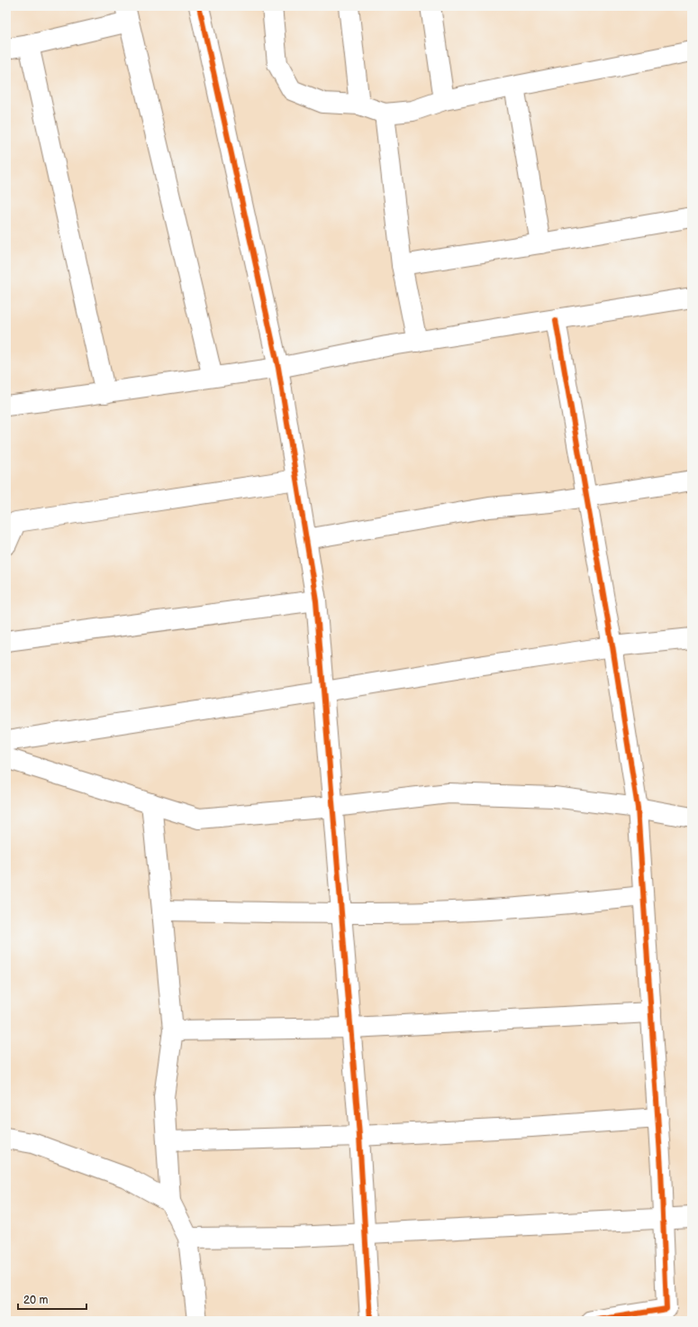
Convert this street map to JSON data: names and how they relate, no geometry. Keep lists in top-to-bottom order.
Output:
{
  "scale_bar": "20 m"
}
